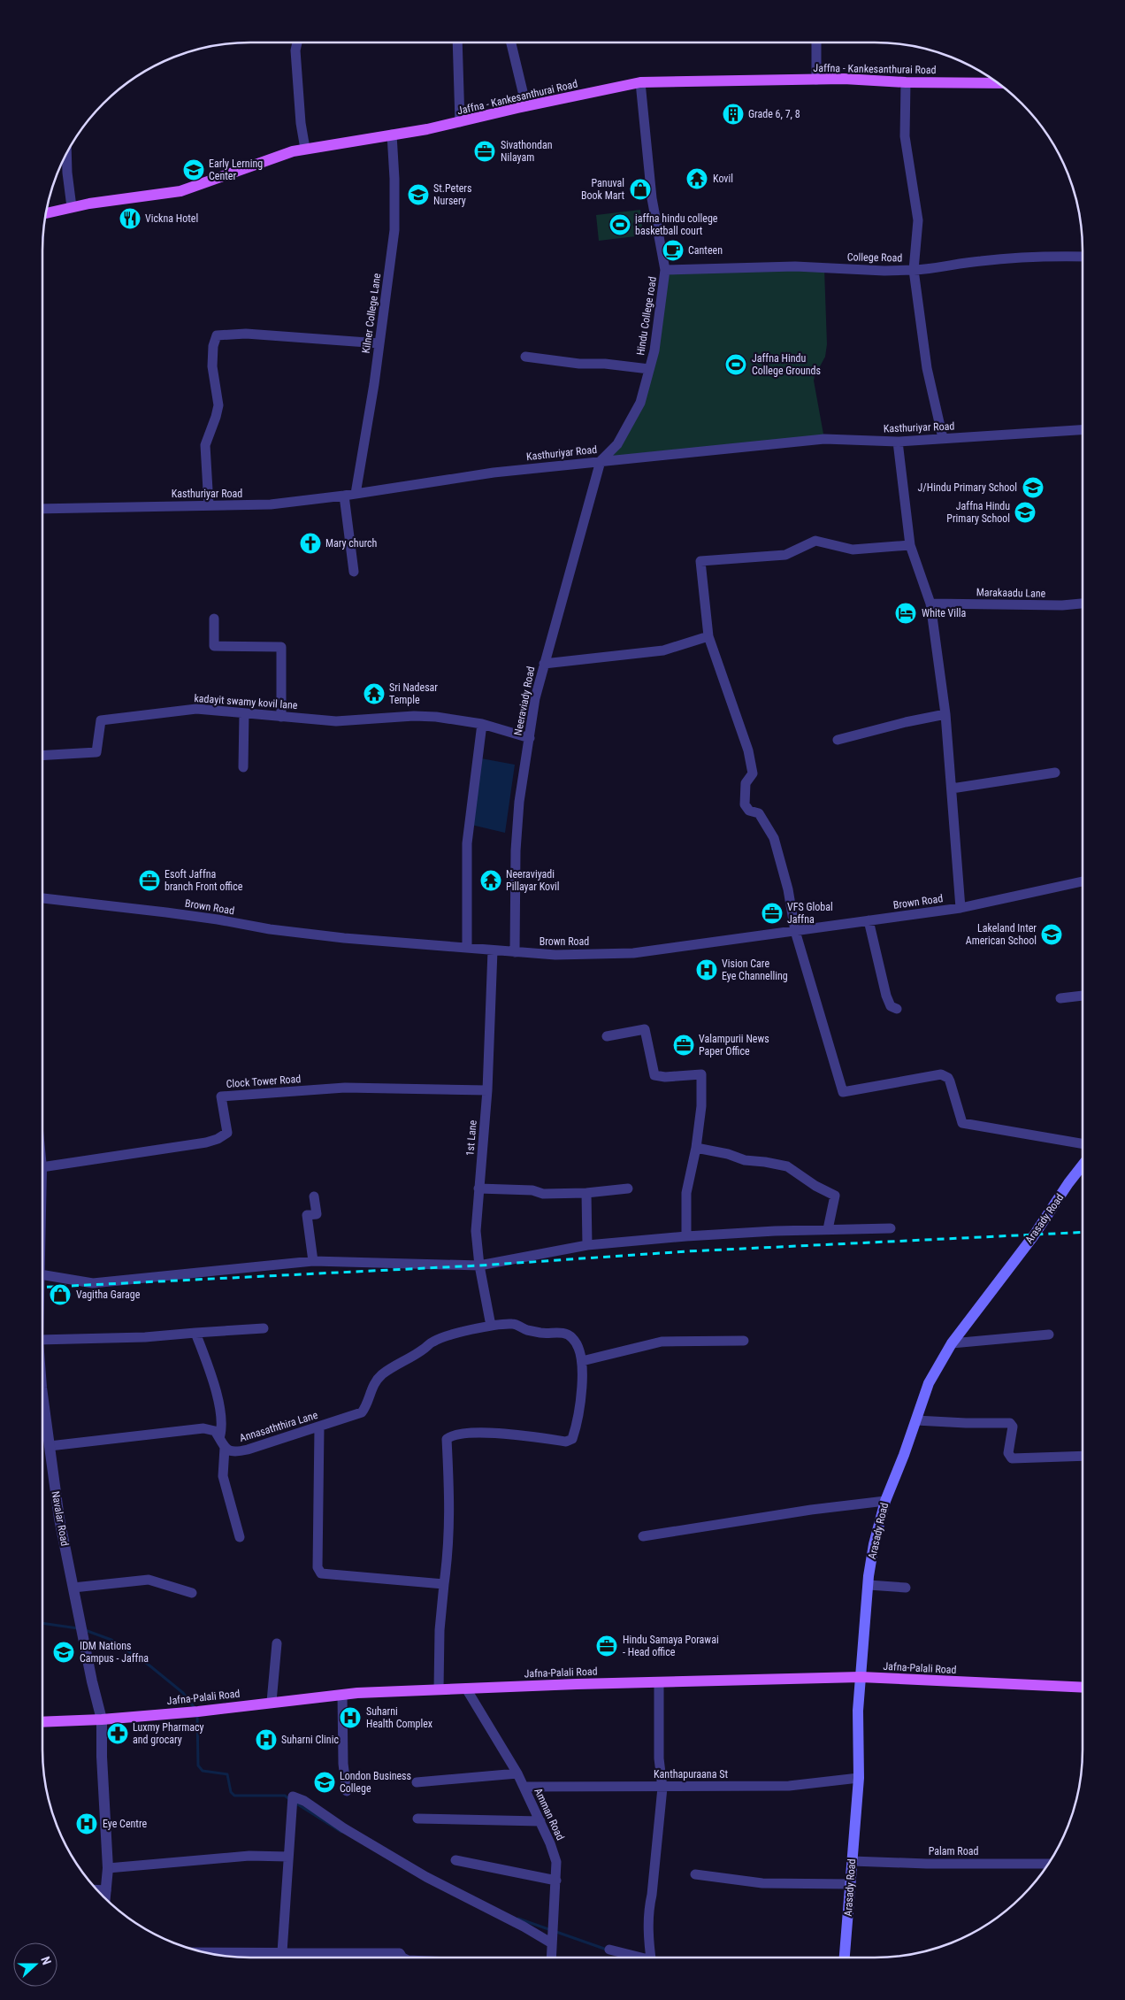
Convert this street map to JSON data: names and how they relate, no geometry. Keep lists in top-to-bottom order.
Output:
{
  "streets": {
    "main road": ["Jaffna - Kankesanthurai Road", "Arasady Road", "Jafna-Palali Road"],
    "street": [
      "College Road",
      "Kilner College Lane",
      "Hindu College road",
      "Kasthuriyar Road",
      "Marakaadu Lane",
      "Neeraviady Road",
      "kadayit swamy kovil lane",
      "Brown Road",
      "Clock Tower Road",
      "1st Lane",
      "Annasaththira Lane",
      "Navalar Road",
      "Kanthapuraana St",
      "Amman Road",
      "Palam Road"
    ]
  },
  "crossings": [
    ["Jaffna - Kankesanthurai Road", "Kilner College Lane"],
    ["Jaffna - Kankesanthurai Road", "Hindu College road"],
    ["College Road", "Hindu College road"],
    ["College Road", "Kasthuriyar Road"],
    ["Kilner College Lane", "Kasthuriyar Road"],
    ["Hindu College road", "Kasthuriyar Road"],
    ["Hindu College road", "Neeraviady Road"],
    ["Kasthuriyar Road", "Neeraviady Road"],
    ["Neeraviady Road", "kadayit swamy kovil lane"],
    ["Neeraviady Road", "Brown Road"],
    ["Brown Road", "1st Lane"],
    ["Clock Tower Road", "1st Lane"],
    ["1st Lane", "Annasaththira Lane"],
    ["Arasady Road", "Jafna-Palali Road"],
    ["Arasady Road", "Kanthapuraana St"],
    ["Arasady Road", "Palam Road"],
    ["Navalar Road", "Jafna-Palali Road"],
    ["Jafna-Palali Road", "Amman Road"],
    ["Kanthapuraana St", "Amman Road"]
  ],
  "places": {
    "building": ["Grade 6, 7, 8"],
    "office": [
      "Sivathondan Nilayam",
      "Esoft Jaffna branch Front office",
      "VFS Global Jaffna",
      "Valampurii News Paper Office",
      "Hindu Samaya Porawai - Head office"
    ],
    "school or university": [
      "Early Lerning Center",
      "St.Peters Nursery",
      "J/Hindu Primary School",
      "Jaffna Hindu Primary School",
      "Lakeland Inter American School",
      "IDM Nations Campus - Jaffna",
      "London Business College"
    ],
    "temple": ["Kovil", "Sri Nadesar Temple", "Neeraviyadi Pillayar Kovil"],
    "shop": ["Panuval Book Mart", "Vagitha Garage"],
    "restaurant": ["Vickna Hotel"],
    "sports": ["jaffna hindu college basketball court", "Jaffna Hindu College Grounds"],
    "cafe": ["Canteen"],
    "church": ["Mary church"],
    "hotel": ["White Villa"],
    "hospital": [
      "Vision Care Eye Channelling",
      "Suharni Health Complex",
      "Suharni Clinic",
      "Eye Centre"
    ],
    "pharmacy": ["Luxmy Pharmacy and grocary"]
  },
  "north": "right"
}
